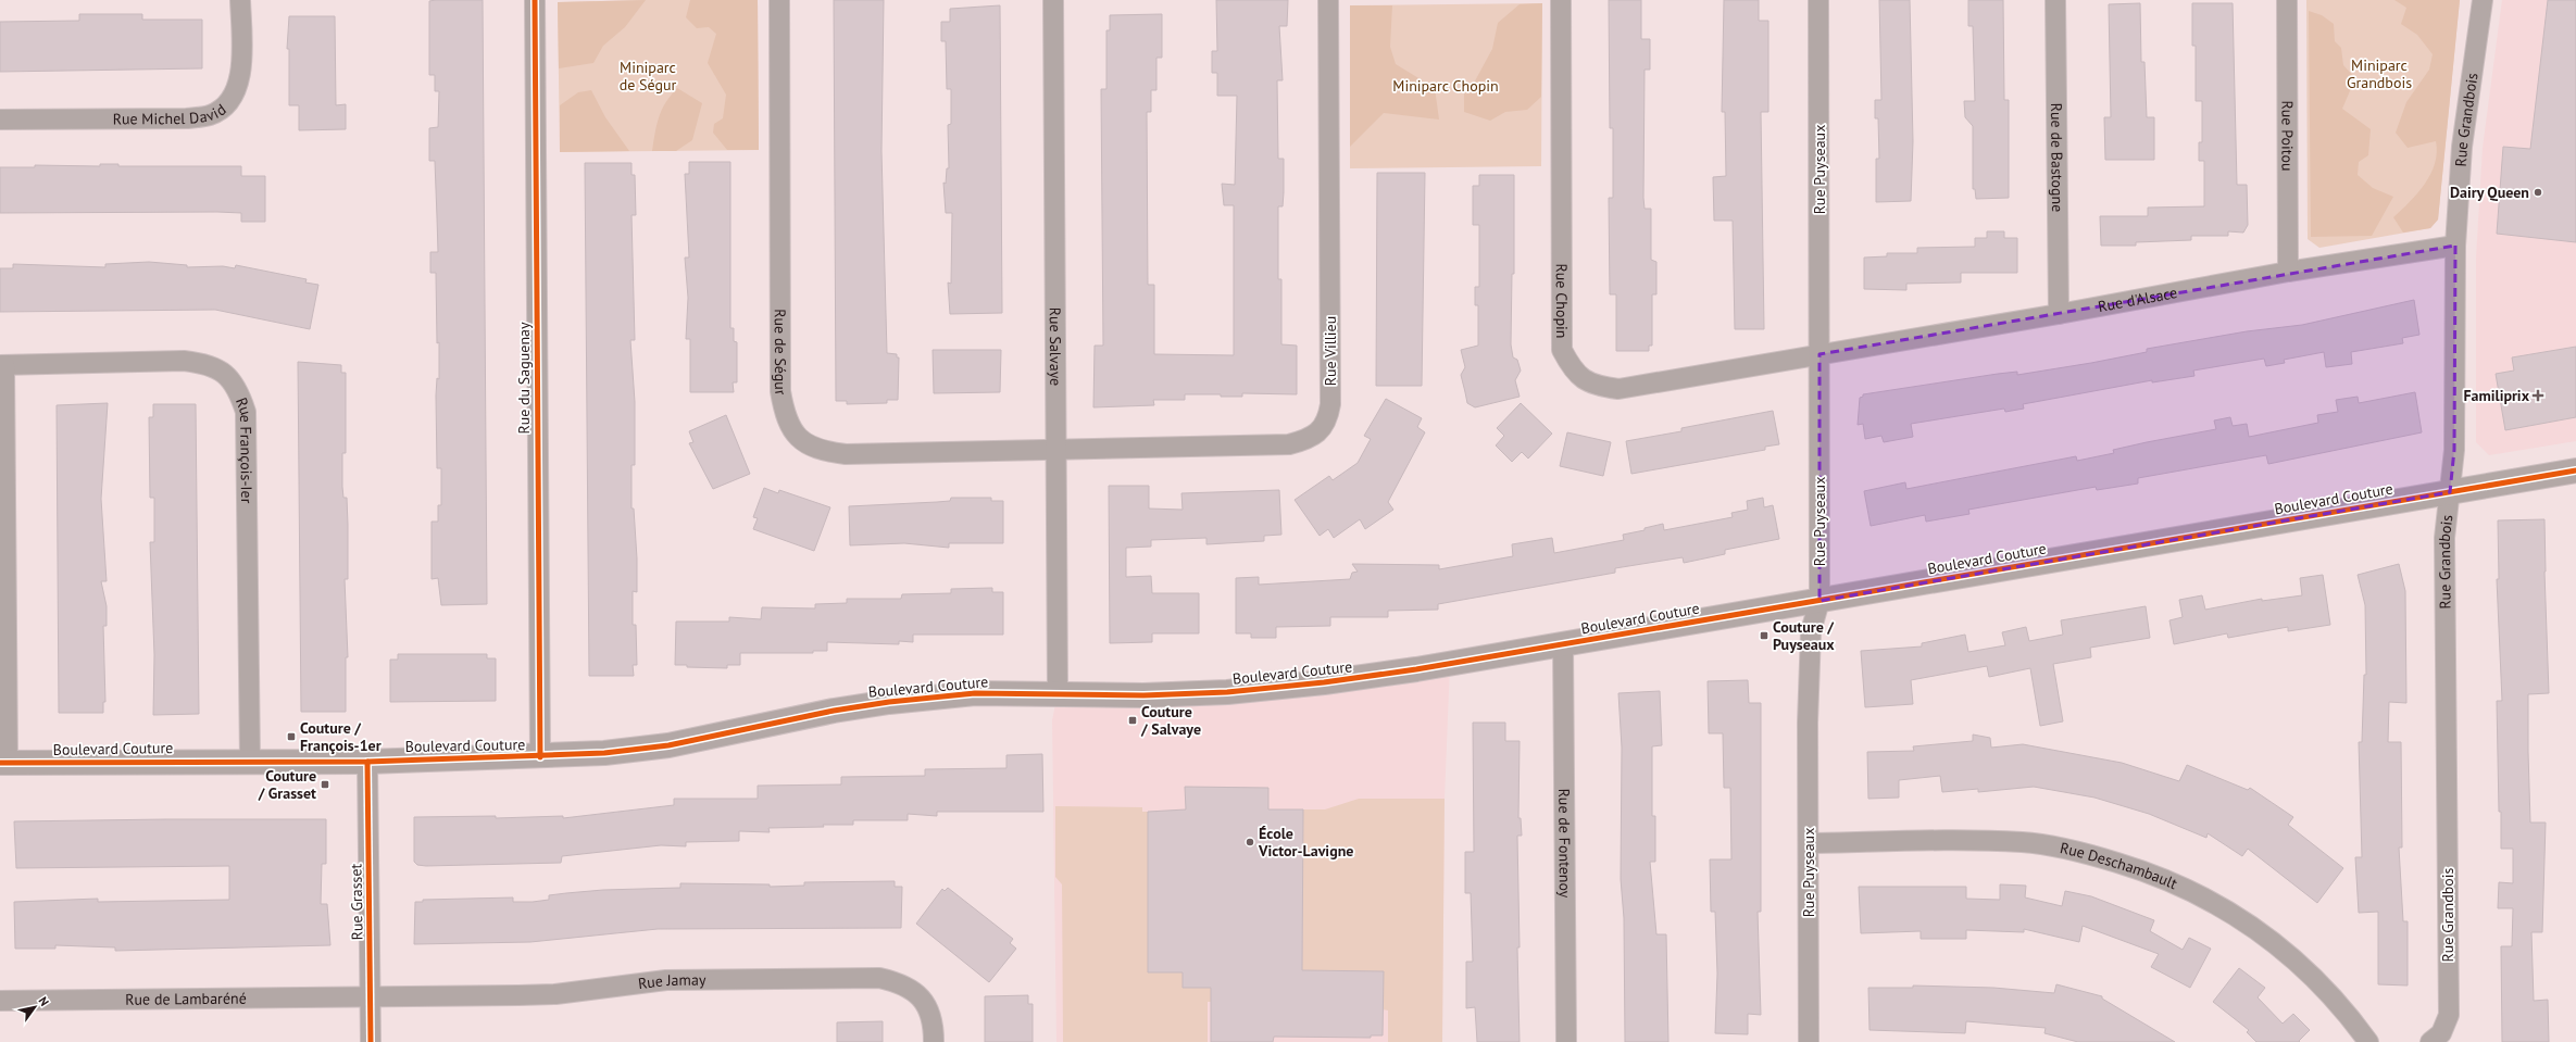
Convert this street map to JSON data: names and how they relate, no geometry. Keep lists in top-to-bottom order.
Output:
{
  "streets": {
    "street": [
      "Rue Michel David",
      "Rue Grandbois",
      "Rue Poitou",
      "Rue de Bastogne",
      "Rue Puyseaux",
      "Rue d'Alsace",
      "Rue Chopin",
      "Rue Salvaye",
      "Rue Villieu",
      "Rue de Ségur",
      "Rue du Saguenay",
      "Rue François-Ier",
      "Boulevard Couture",
      "Rue de Fontenoy",
      "Rue Deschambault",
      "Rue Grasset",
      "Rue Jamay",
      "Rue de Lambaréné"
    ]
  },
  "crossings": [
    ["Rue Grandbois", "Rue d'Alsace"],
    ["Rue Grandbois", "Boulevard Couture"],
    ["Rue Poitou", "Rue d'Alsace"],
    ["Rue de Bastogne", "Rue d'Alsace"],
    ["Rue Puyseaux", "Rue d'Alsace"],
    ["Rue Puyseaux", "Rue Chopin"],
    ["Rue Puyseaux", "Boulevard Couture"],
    ["Rue Puyseaux", "Rue Deschambault"],
    ["Rue d'Alsace", "Rue Chopin"],
    ["Rue Salvaye", "Rue Villieu"],
    ["Rue Salvaye", "Rue de Ségur"],
    ["Rue Salvaye", "Boulevard Couture"],
    ["Rue Villieu", "Rue de Ségur"],
    ["Rue du Saguenay", "Boulevard Couture"],
    ["Rue François-Ier", "Boulevard Couture"],
    ["Boulevard Couture", "Rue de Fontenoy"],
    ["Boulevard Couture", "Rue Grasset"],
    ["Rue Grasset", "Rue Jamay"],
    ["Rue Grasset", "Rue de Lambaréné"],
    ["Rue Jamay", "Rue de Lambaréné"]
  ],
  "parks": ["Miniparc Grandbois", "Miniparc de Ségur", "Miniparc Chopin"],
  "places": {
    "other": ["Dairy Queen", "École Victor-Lavigne"],
    "health": ["Familiprix"],
    "transit": [
      "Couture / Puyseaux",
      "Couture / Salvaye",
      "Couture / François-1er",
      "Couture / Grasset"
    ]
  },
  "north": "top right"
}
